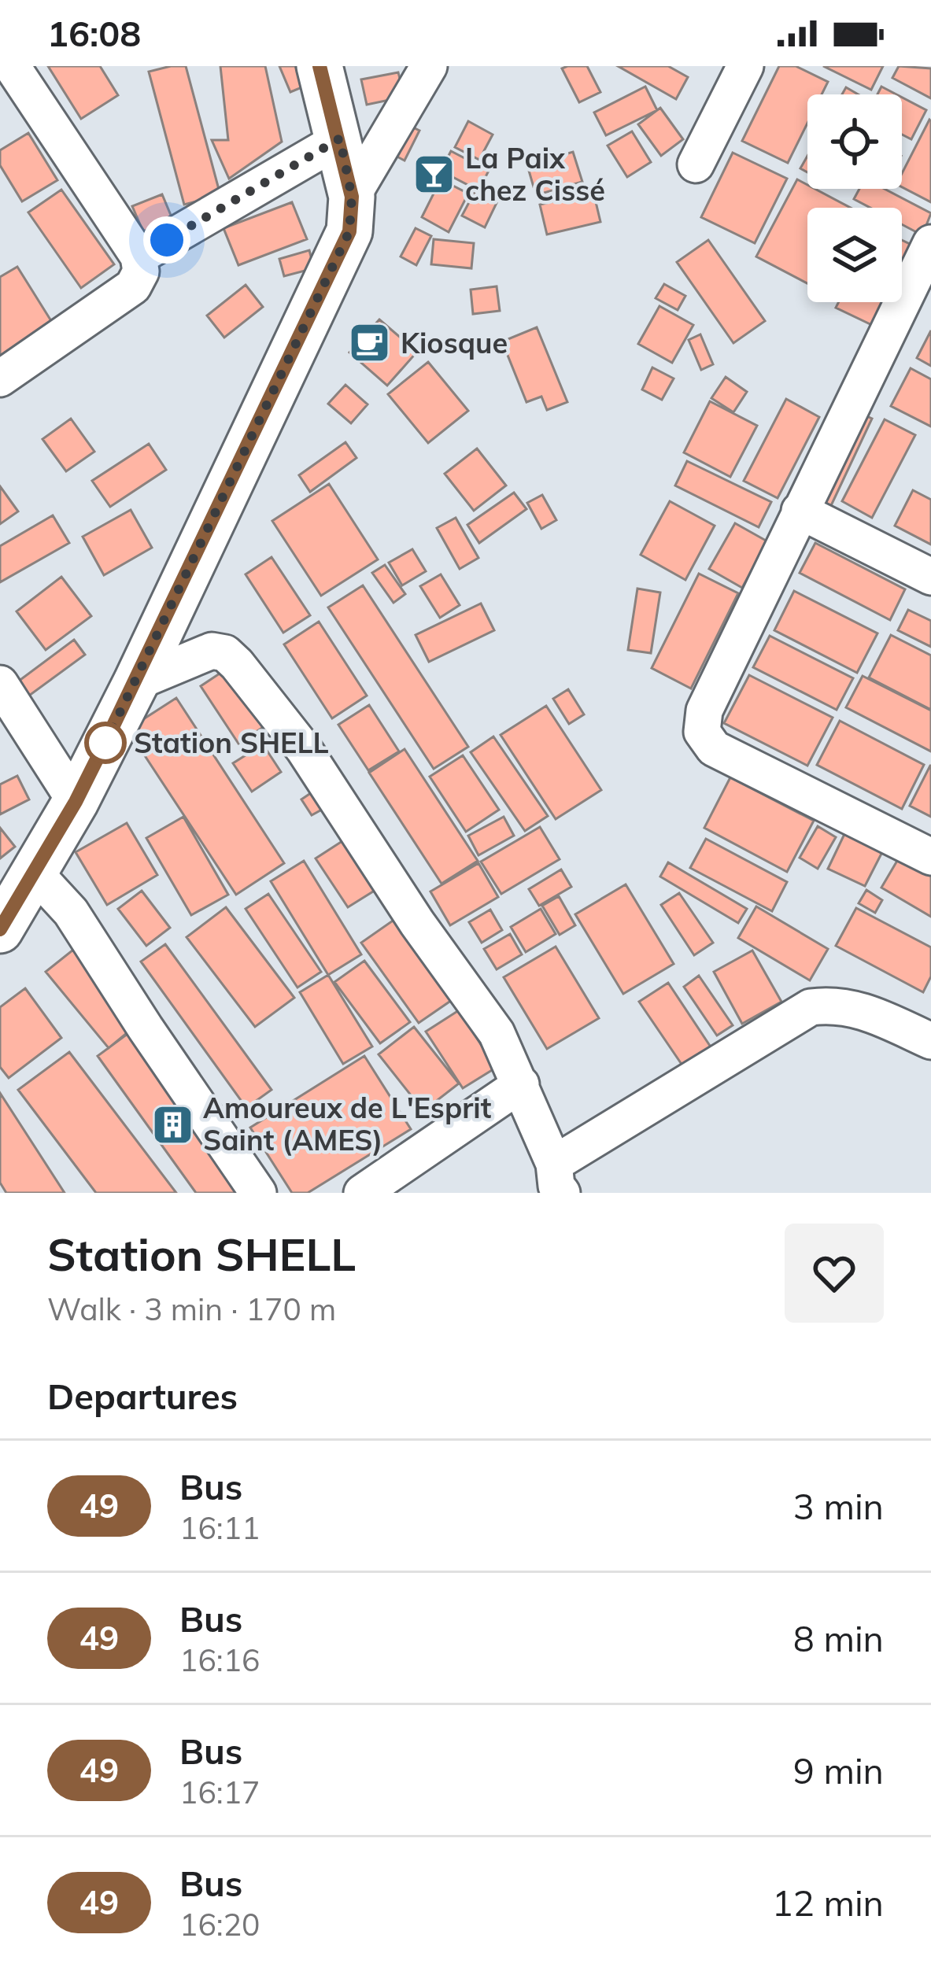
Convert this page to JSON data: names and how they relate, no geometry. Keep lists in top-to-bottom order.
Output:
{
  "places": {
    "bar": ["La Paix chez Cissé"],
    "cafe": ["Kiosque"],
    "other": ["Station SHELL"],
    "building": ["Amoureux de L'Esprit Saint (AMES)"]
  },
  "lines": ["bus line 49"],
  "page": {
    "status": "16:08",
    "heading": [
      ["Station SHELL", "Walk · 3 min · 170 m"],
      "Departures"
    ],
    "list": [
      {
        "mark": "49",
        "name": "Bus",
        "note": "16:11",
        "value": "3 min"
      },
      {
        "mark": "49",
        "name": "Bus",
        "note": "16:16",
        "value": "8 min"
      },
      {
        "mark": "49",
        "name": "Bus",
        "note": "16:17",
        "value": "9 min"
      },
      {
        "mark": "49",
        "name": "Bus",
        "note": "16:20",
        "value": "12 min"
      }
    ]
  }
}
